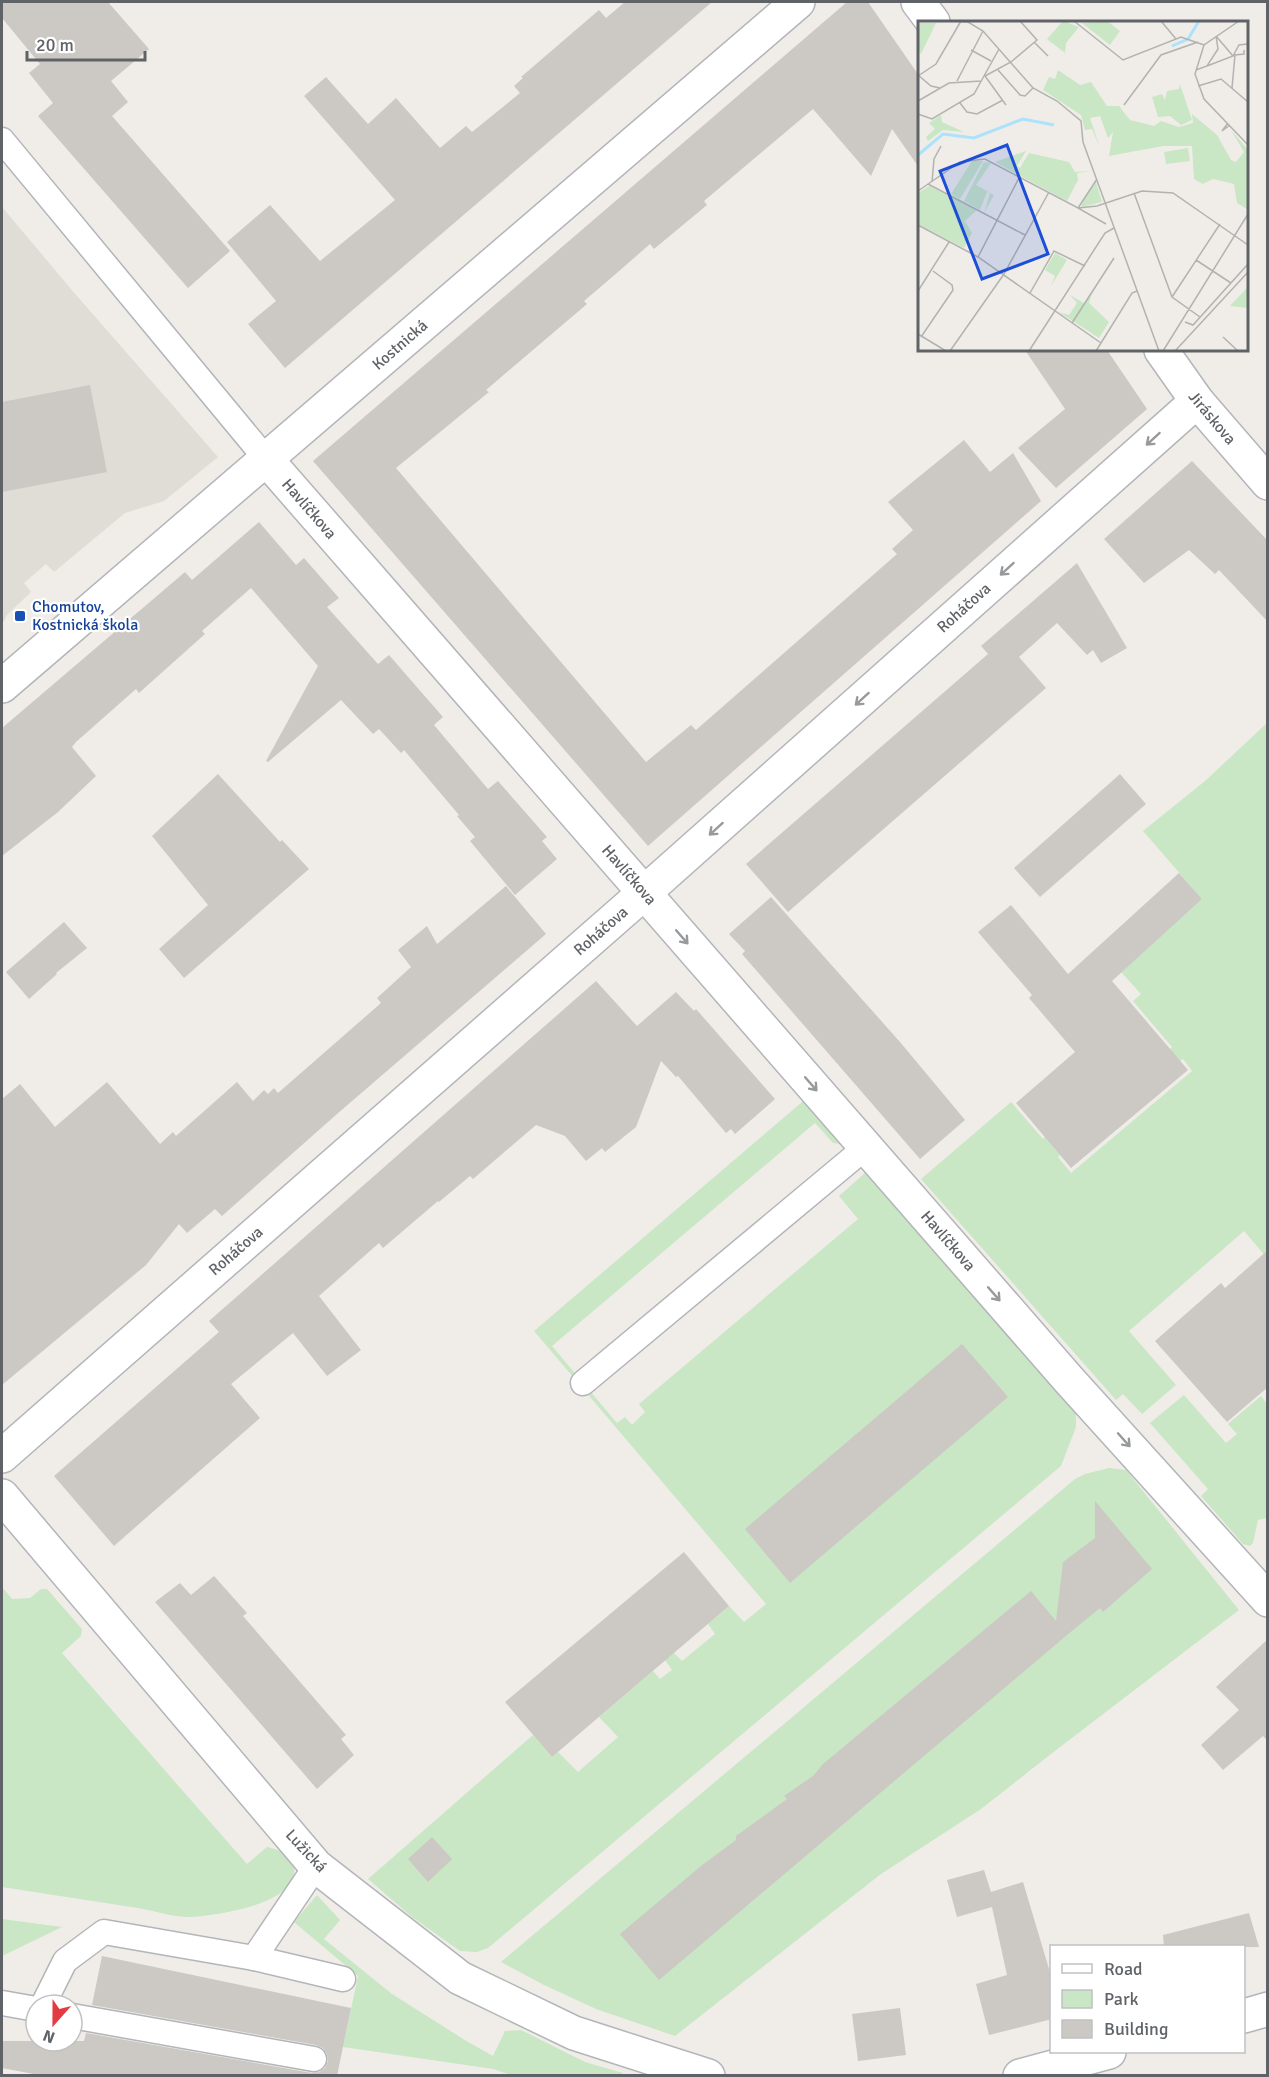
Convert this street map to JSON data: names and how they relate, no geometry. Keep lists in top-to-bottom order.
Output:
{
  "streets": {
    "street": [
      "Kostnická",
      "Jiráskova",
      "Havlíčkova",
      "Roháčova",
      "Lužická"
    ]
  },
  "crossings": [
    ["Kostnická", "Havlíčkova"],
    ["Jiráskova", "Roháčova"],
    ["Havlíčkova", "Roháčova"]
  ],
  "one_way": ["Havlíčkova", "Roháčova"],
  "places": {
    "transit": ["Chomutov, Kostnická škola"]
  },
  "legend": ["Road", "Park", "Building"],
  "scale_bar": "20 m",
  "north": "bottom"
}
